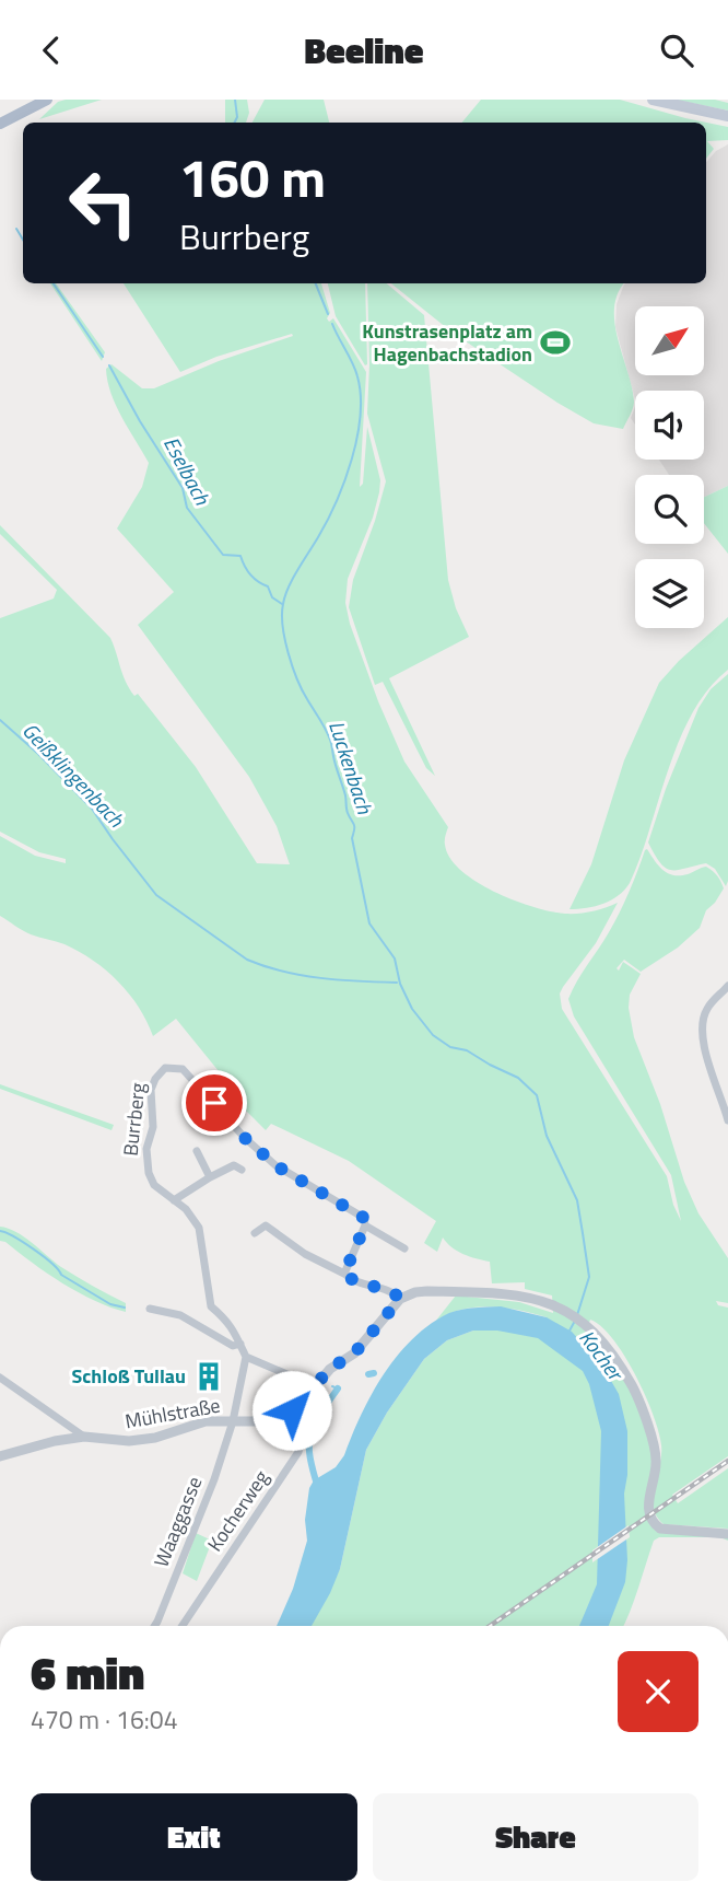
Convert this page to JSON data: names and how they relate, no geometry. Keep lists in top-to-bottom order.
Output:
{
  "streets": {
    "street": [
      "Burrberg",
      "Mühlstraße",
      "Kocherweg",
      "Waaggasse"
    ]
  },
  "crossings": [
    ["Mühlstraße", "Kocherweg"],
    ["Mühlstraße", "Waaggasse"]
  ],
  "water": [
    "Eselbach",
    "Luckenbach",
    "Geißklingenbach",
    "Kocher"
  ],
  "places": {
    "sports": ["Kunstrasenplatz am Hagenbachstadion"],
    "building": ["Schloß Tullau"]
  },
  "north": "top right",
  "page": {
    "header": "Beeline",
    "turn": ["160 m", "Burrberg"],
    "heading": ["6 min", "470 m · 16:04"],
    "buttons": ["Exit", "Share"]
  }
}
